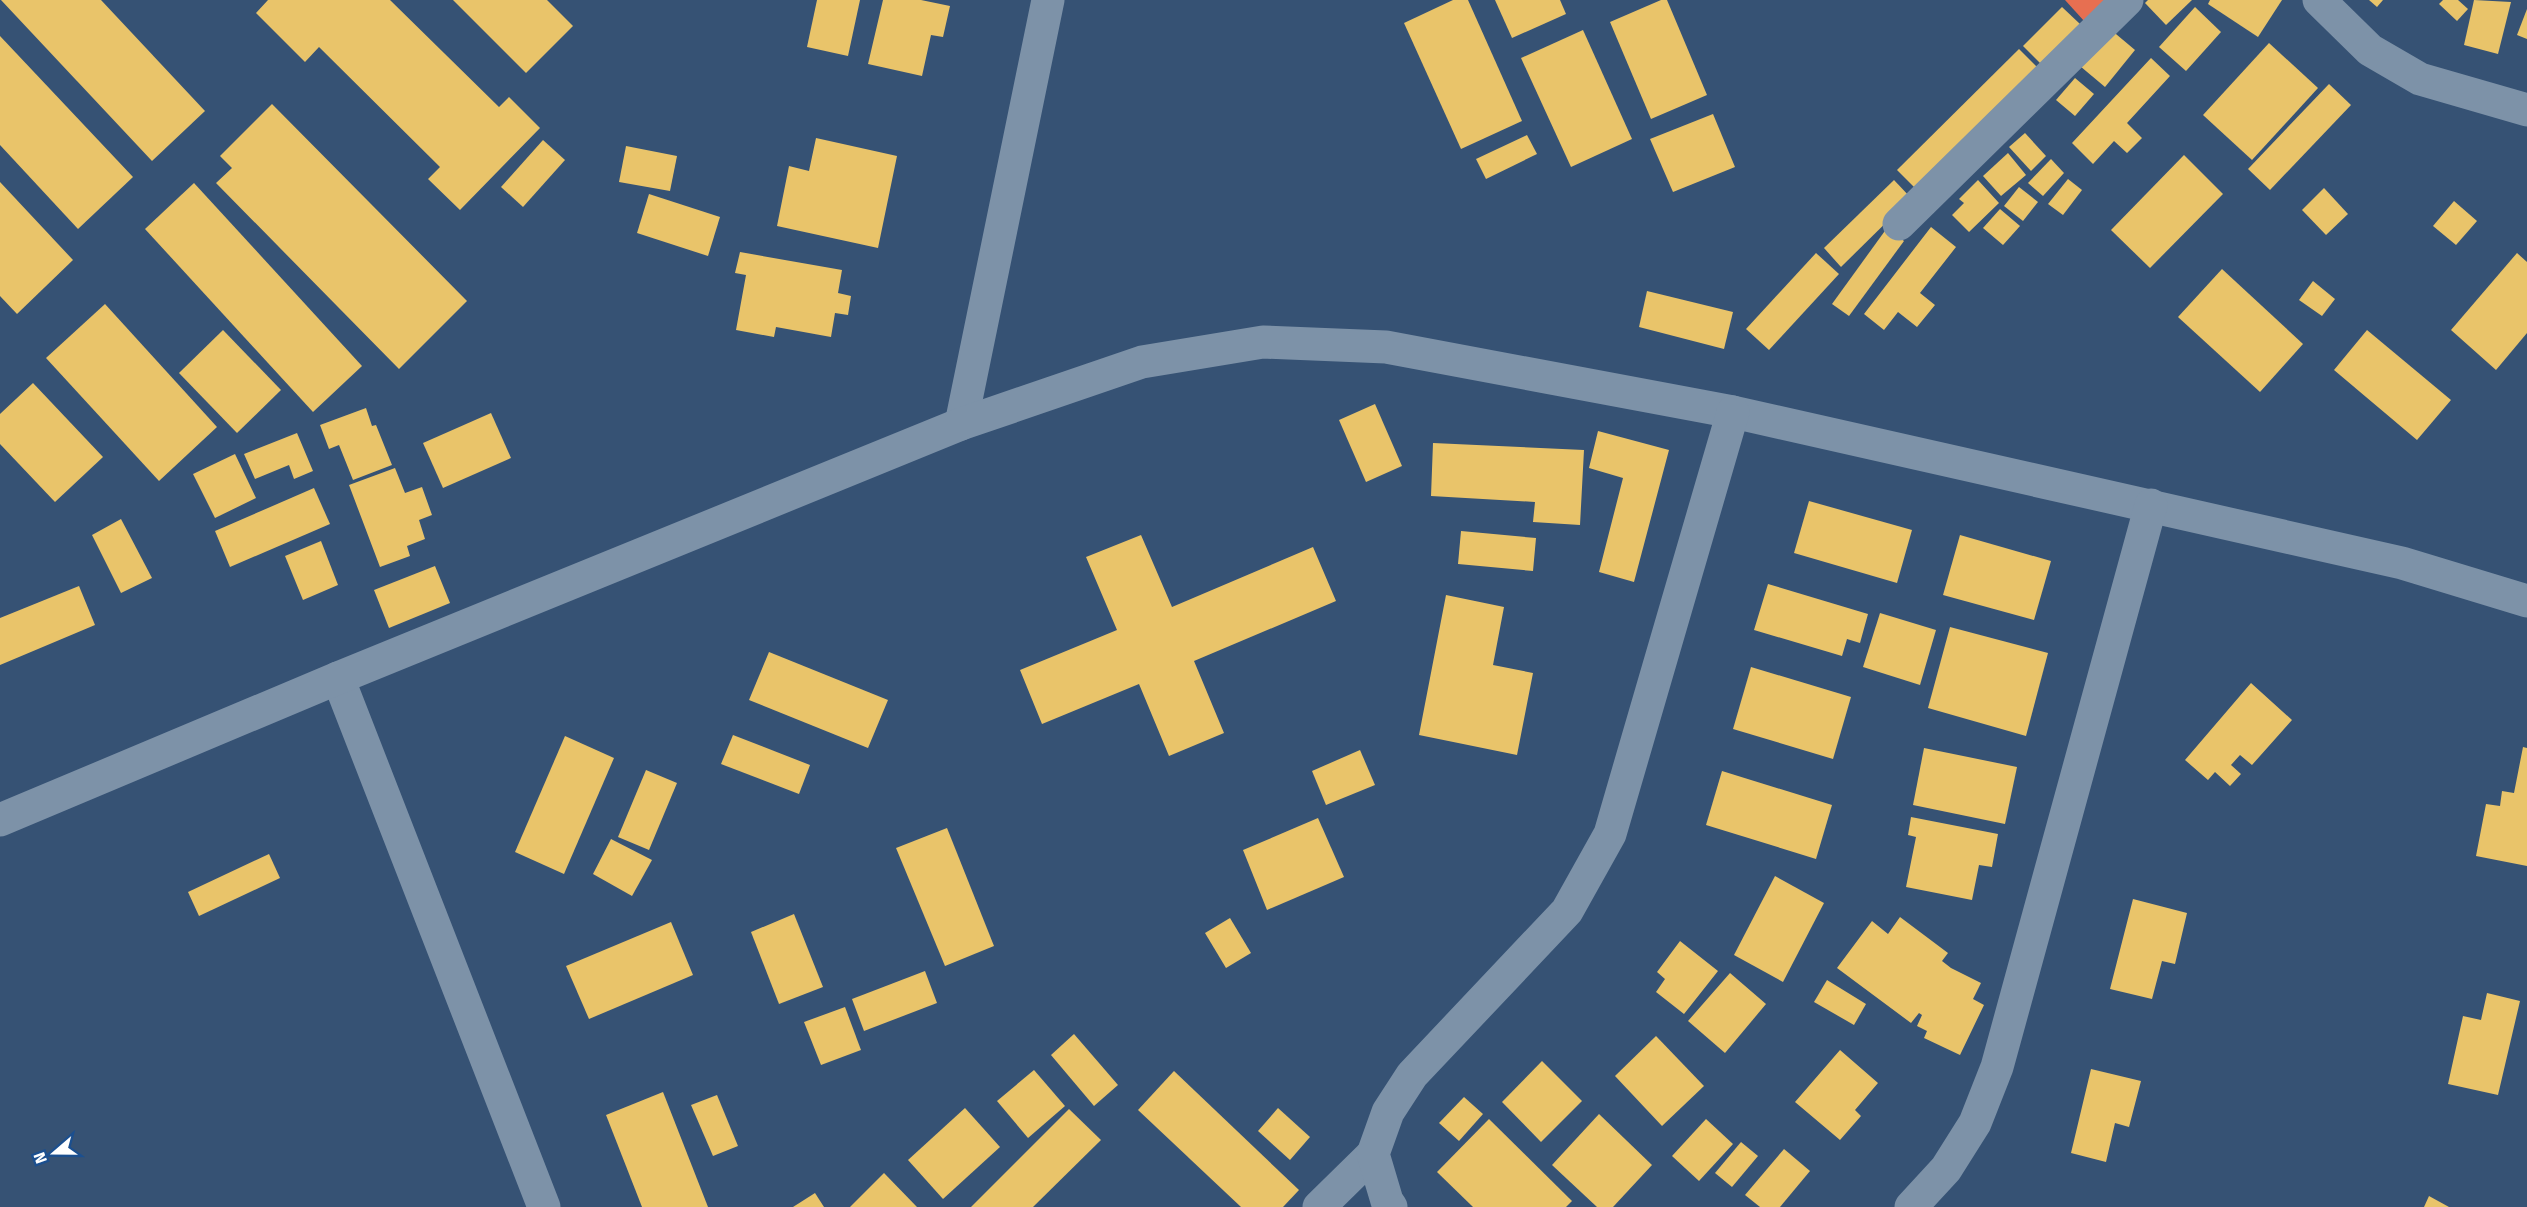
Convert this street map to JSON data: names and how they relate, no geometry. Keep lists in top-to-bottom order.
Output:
{
  "north": "left"
}
